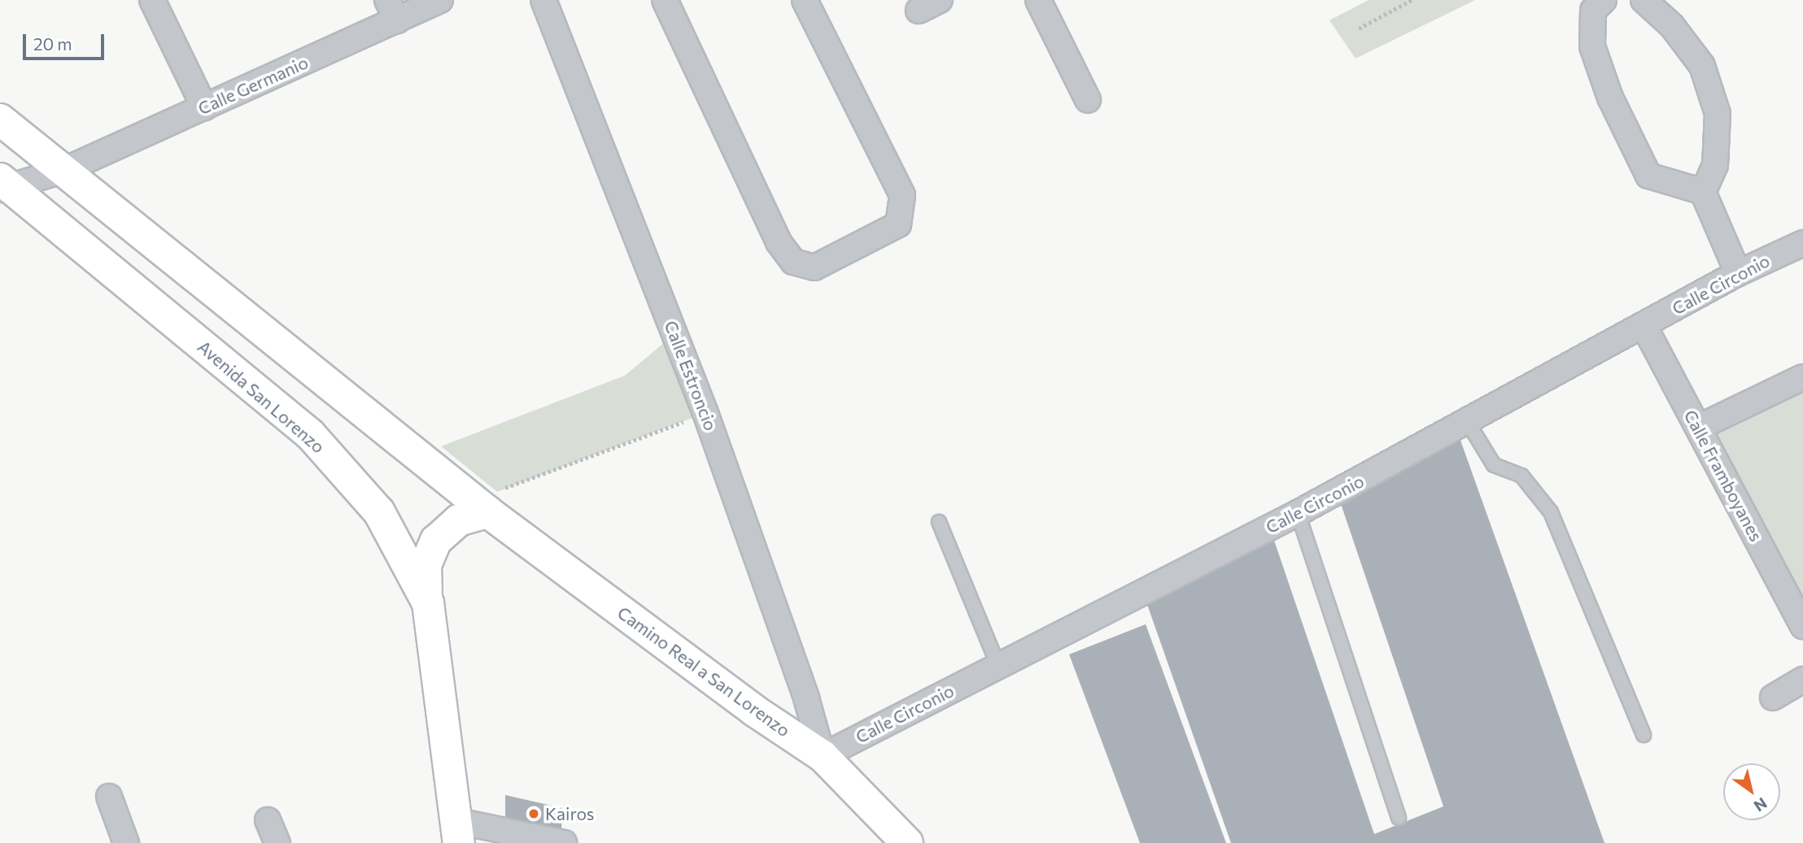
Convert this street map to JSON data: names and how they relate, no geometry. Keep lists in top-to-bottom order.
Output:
{
  "streets": {
    "main road": ["Avenida San Lorenzo", "Camino Real a San Lorenzo"],
    "street": [
      "Calle Germanio",
      "Calle Circonio",
      "Calle Estroncio",
      "Calle Framboyanes"
    ]
  },
  "crossings": [
    ["Calle Germanio", "Avenida San Lorenzo"],
    ["Calle Circonio", "Calle Estroncio"],
    ["Calle Circonio", "Calle Framboyanes"],
    ["Calle Circonio", "Camino Real a San Lorenzo"],
    ["Calle Estroncio", "Camino Real a San Lorenzo"]
  ],
  "places": ["Kairos"],
  "scale_bar": "20 m",
  "north": "bottom right"
}
